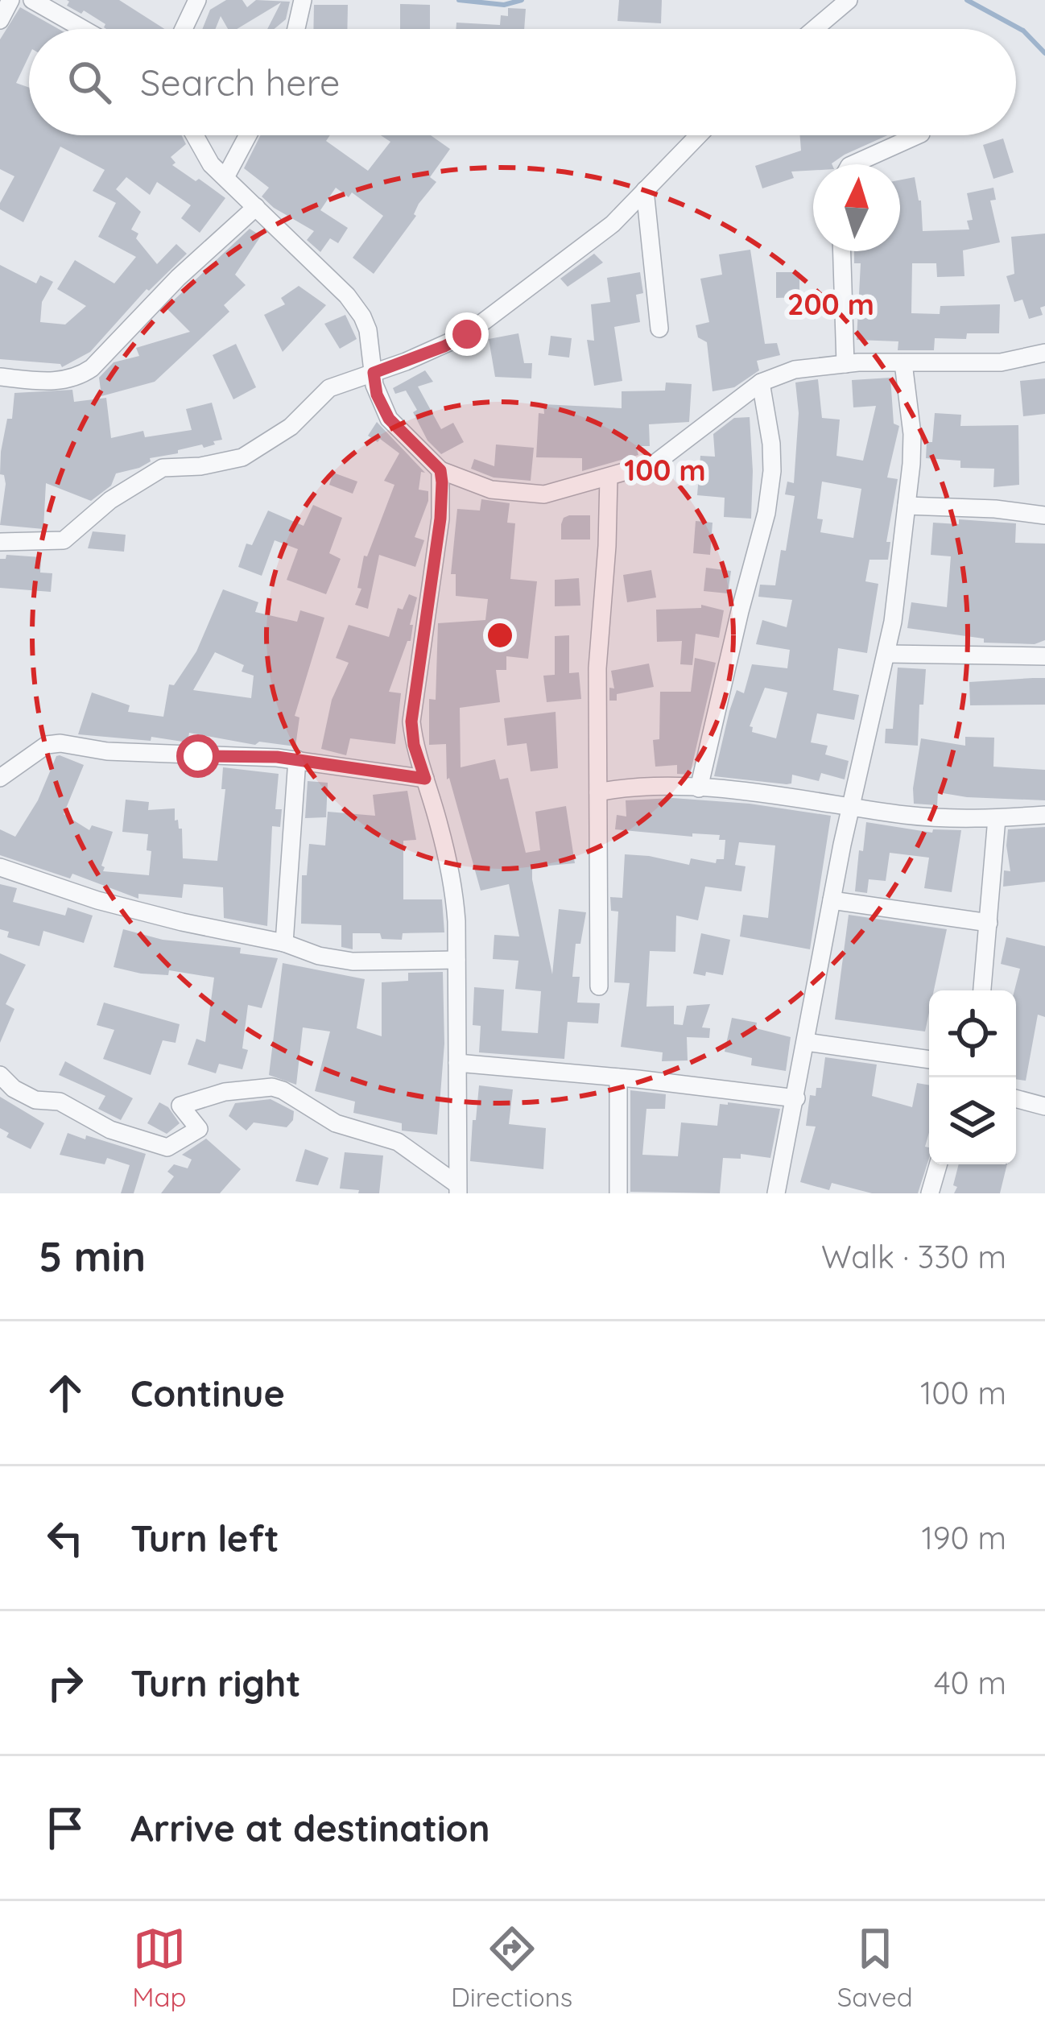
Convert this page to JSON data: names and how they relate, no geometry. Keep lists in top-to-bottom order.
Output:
{
  "north": "top",
  "page": {
    "search": "Search here",
    "heading": ["5 min", "Walk · 330 m"],
    "list": [
      ["Continue", "100 m"],
      ["Turn left", "190 m"],
      ["Turn right", "40 m"],
      "Arrive at destination"
    ],
    "nav": ["Map", "Directions", "Saved"]
  },
  "rings": ["200 m", "100 m"]
}
